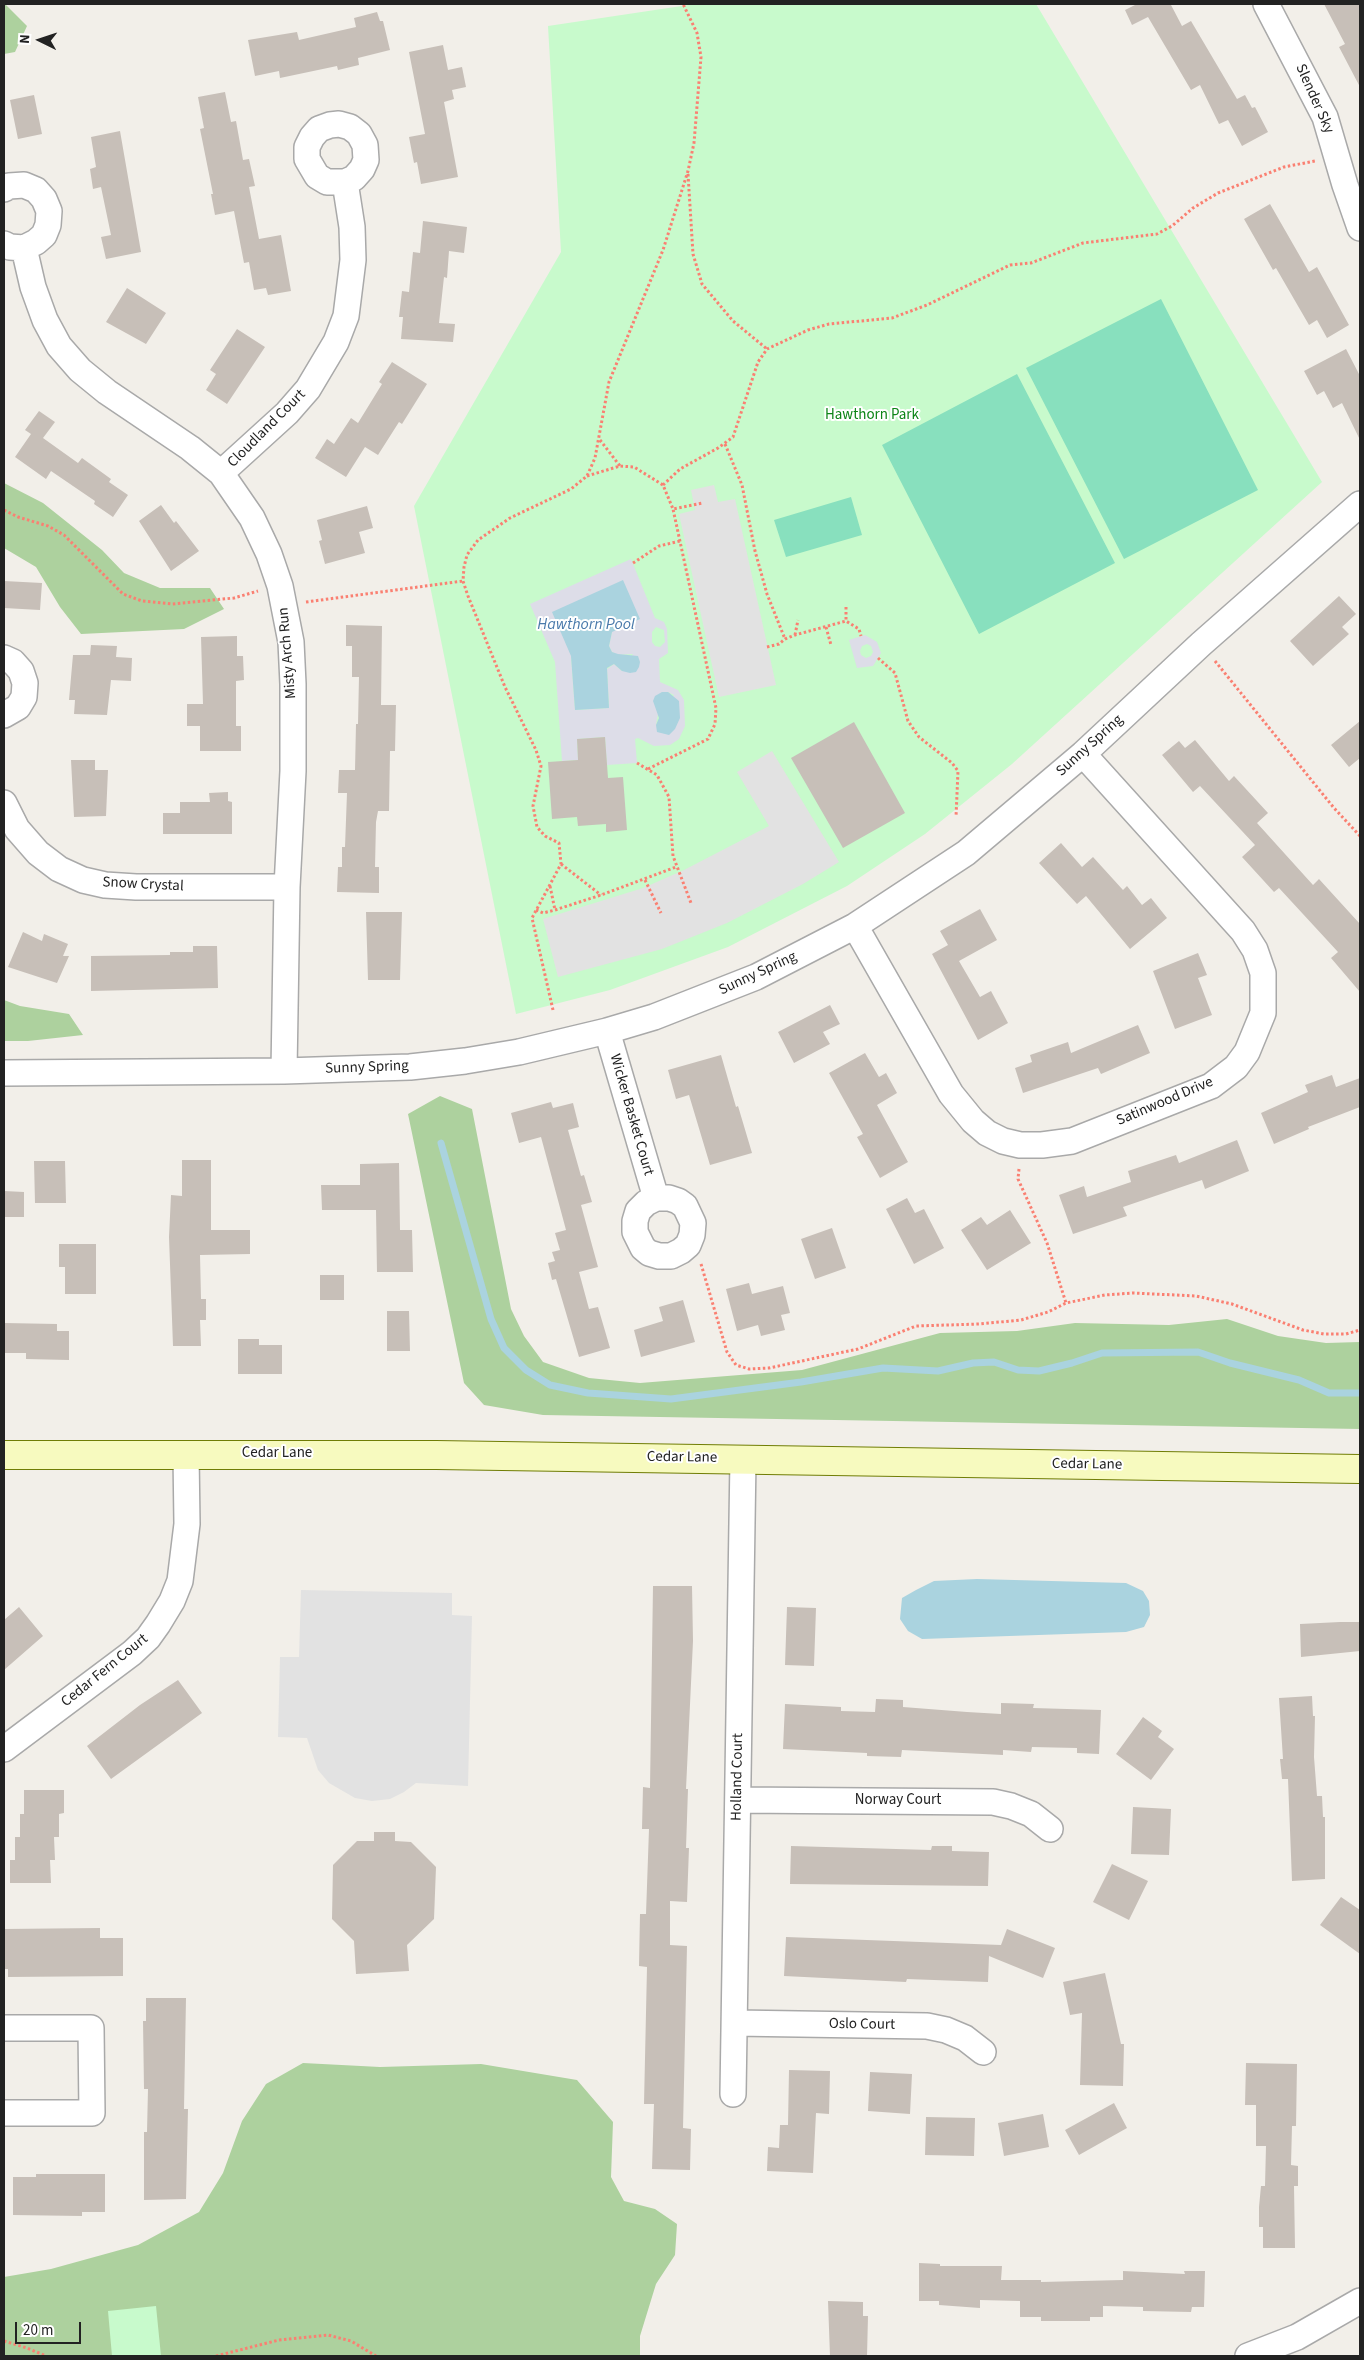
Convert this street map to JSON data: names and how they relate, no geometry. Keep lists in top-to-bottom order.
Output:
{
  "streets": {
    "main road": ["Cedar Lane"],
    "street": [
      "Slender Sky",
      "Cloudland Court",
      "Misty Arch Run",
      "Sunny Spring",
      "Snow Crystal",
      "Satinwood Drive",
      "Wicker Basket Court",
      "Cedar Fern Court",
      "Holland Court",
      "Norway Court",
      "Oslo Court"
    ]
  },
  "crossings": [
    ["Cloudland Court", "Misty Arch Run"],
    ["Misty Arch Run", "Sunny Spring"],
    ["Misty Arch Run", "Snow Crystal"],
    ["Sunny Spring", "Satinwood Drive"],
    ["Sunny Spring", "Wicker Basket Court"],
    ["Cedar Lane", "Cedar Fern Court"],
    ["Cedar Lane", "Holland Court"],
    ["Holland Court", "Norway Court"],
    ["Holland Court", "Oslo Court"]
  ],
  "water": ["Hawthorn Pool"],
  "parks": ["Hawthorn Park"],
  "scale_bar": "20 m",
  "north": "left"
}
